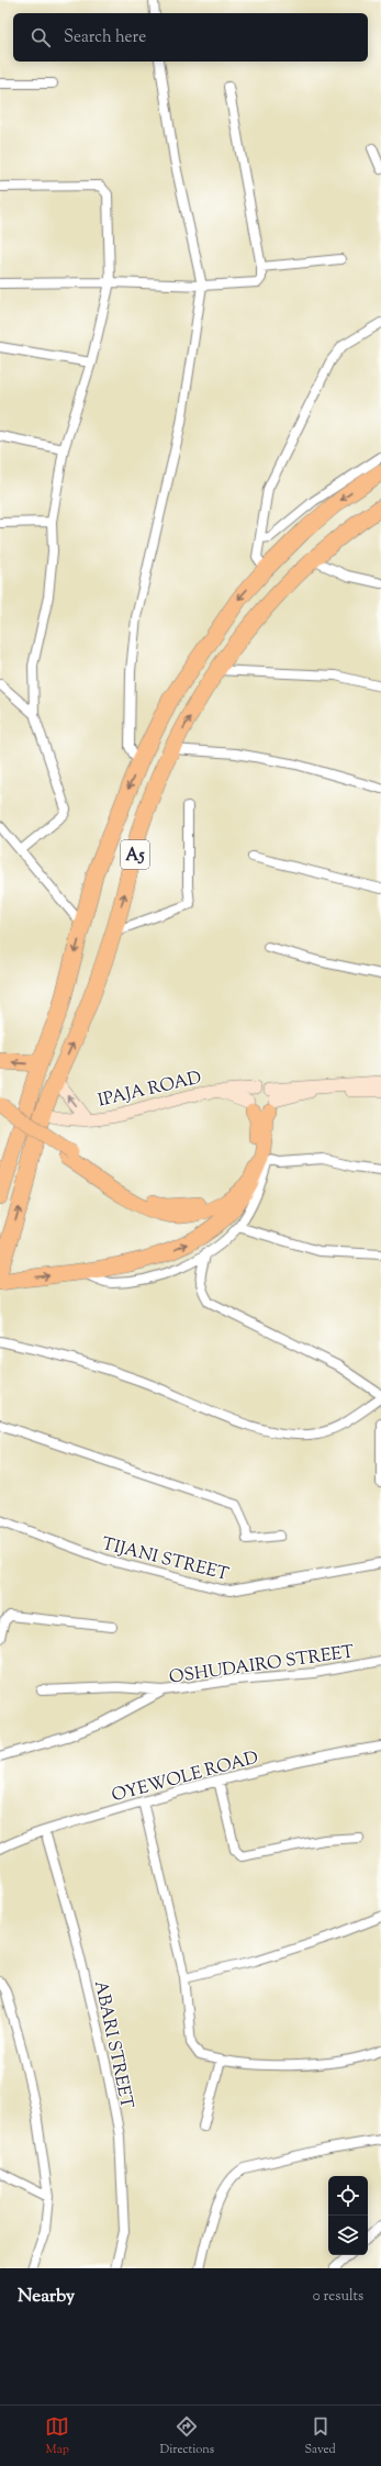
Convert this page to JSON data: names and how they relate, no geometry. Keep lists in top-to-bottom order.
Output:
{
  "streets": {
    "highway": ["A5"],
    "main road": ["IPAJA ROAD"],
    "street": [
      "TIJANI STREET",
      "OSHUDAIRO STREET",
      "OYEWOLE ROAD",
      "ABARI STREET"
    ]
  },
  "crossings": [
    ["A5", "IPAJA ROAD"],
    ["OYEWOLE ROAD", "ABARI STREET"]
  ],
  "page": {
    "search": "Search here",
    "heading": ["Nearby", "0 results"],
    "nav": ["Map", "Directions", "Saved"]
  }
}
